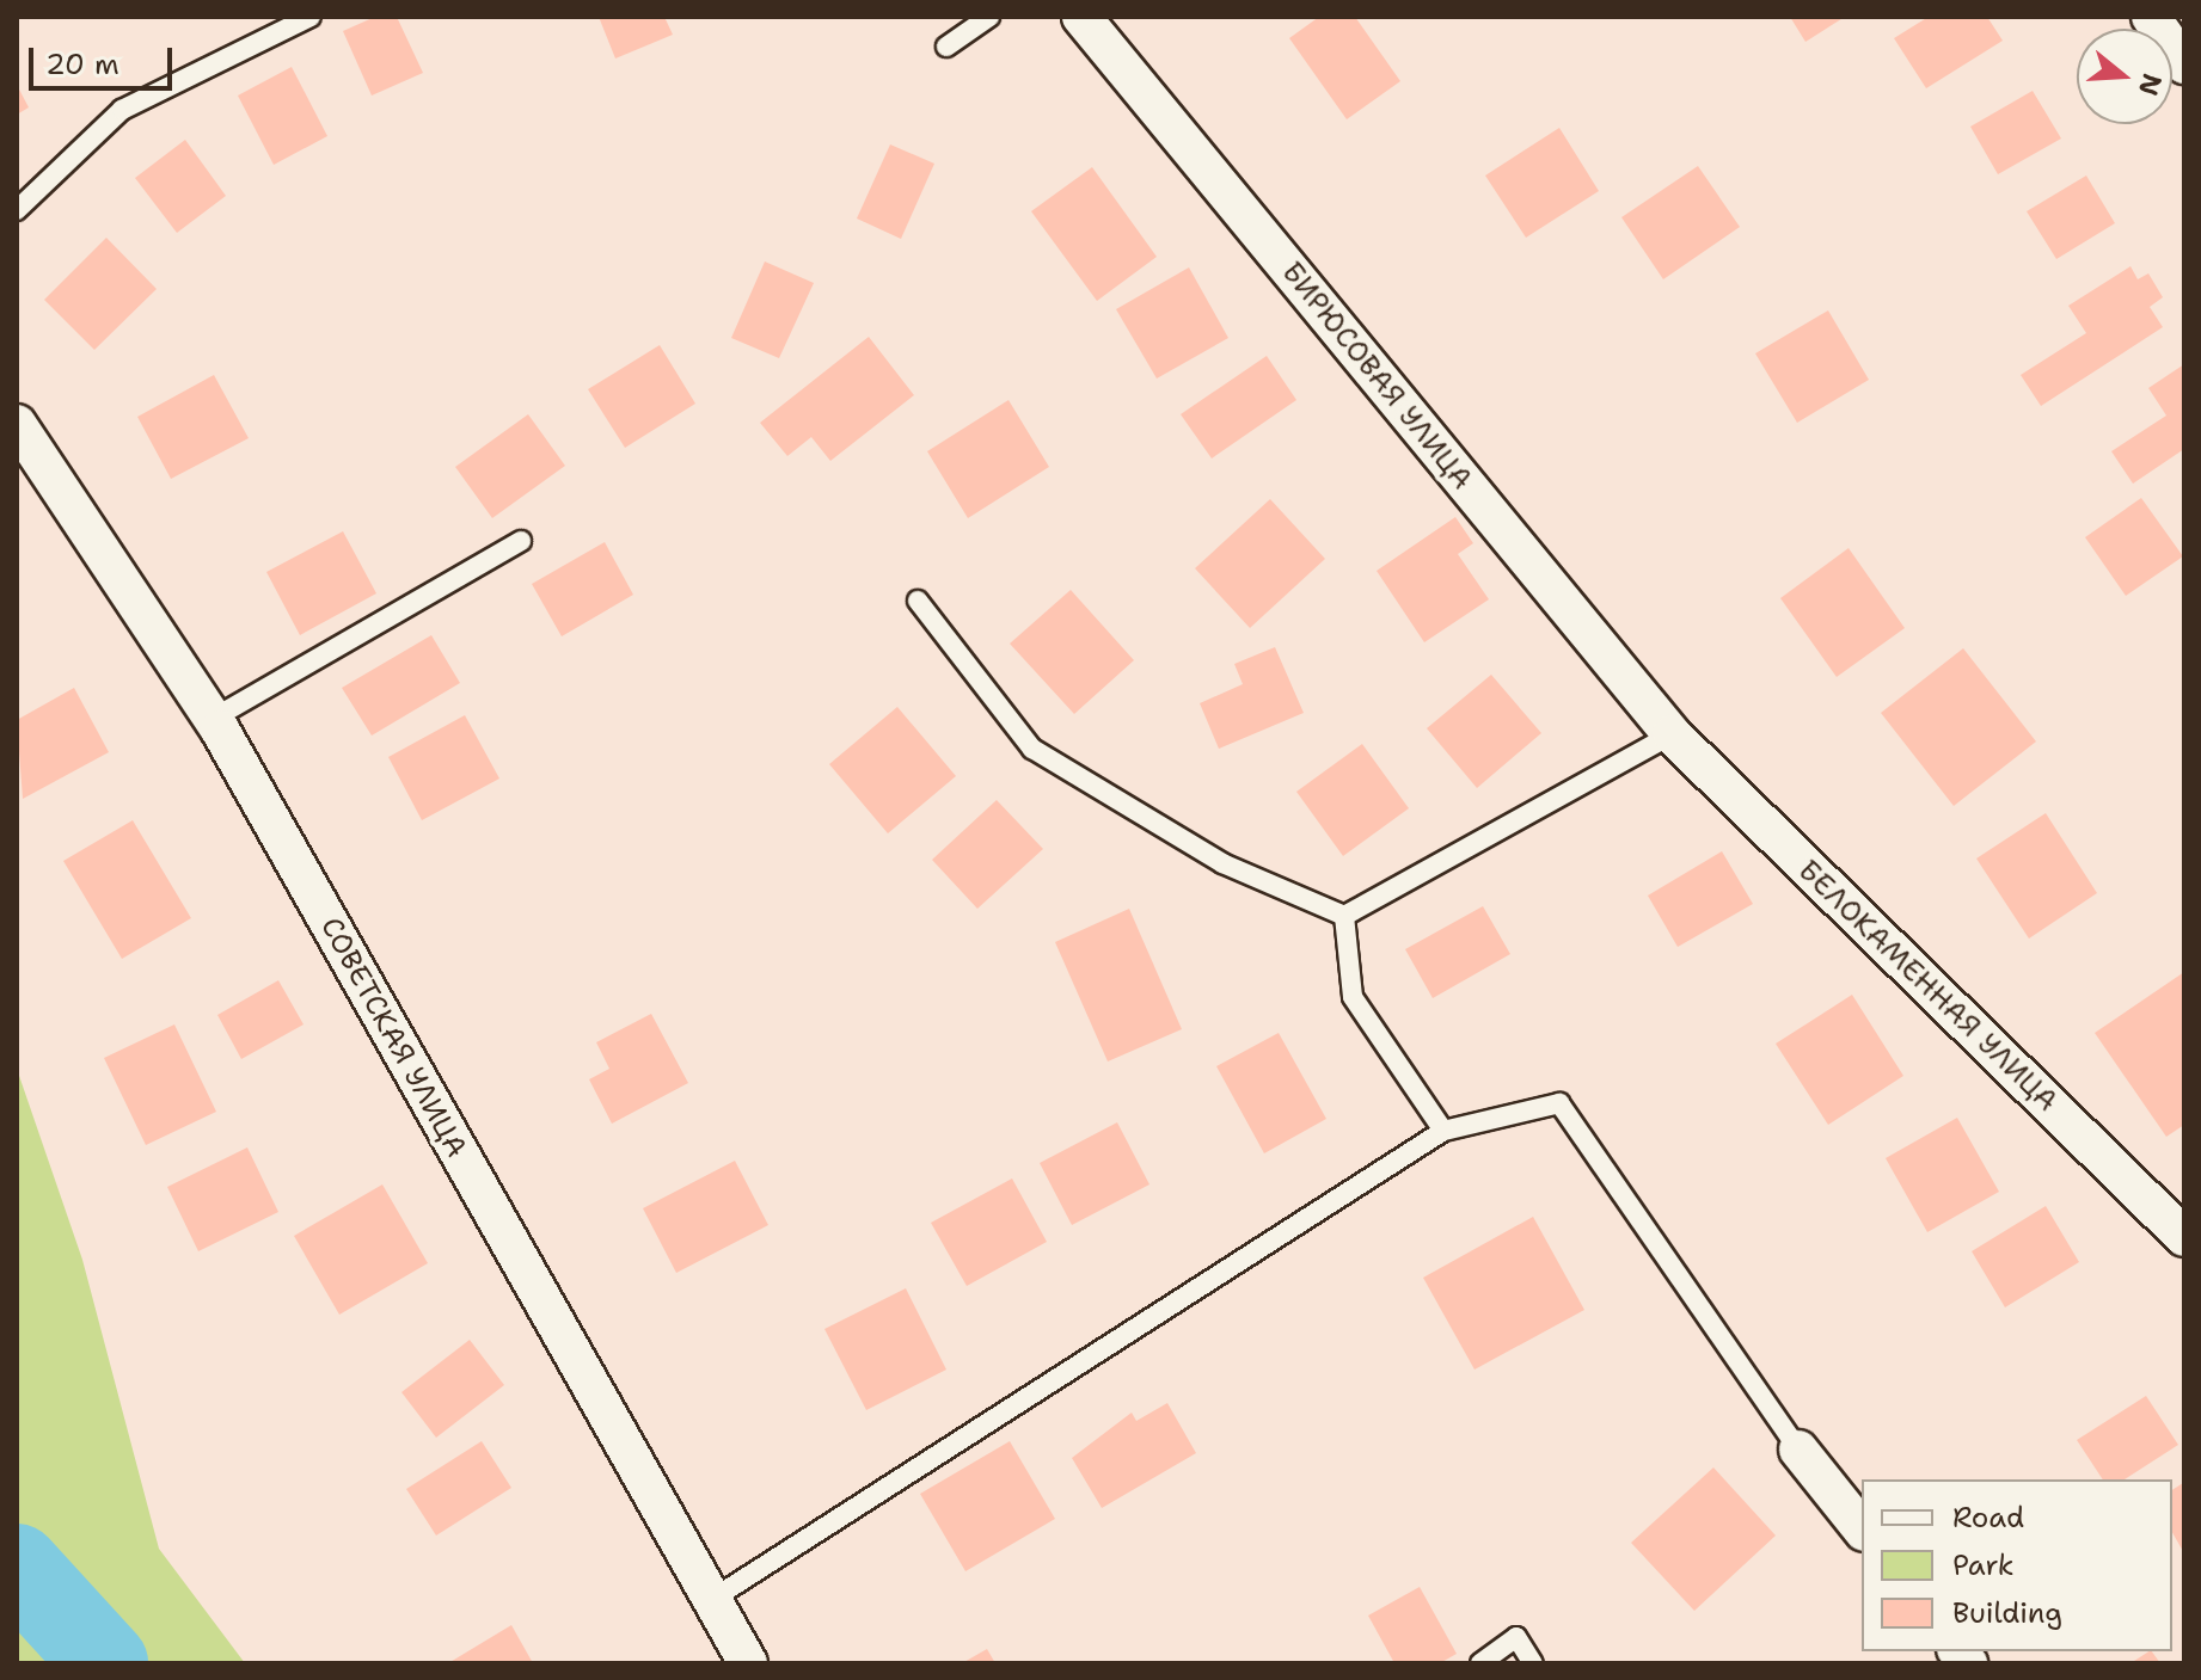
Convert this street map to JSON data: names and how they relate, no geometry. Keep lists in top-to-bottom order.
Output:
{
  "streets": {
    "street": ["БИРЮСОВАЯ УЛИЦА", "БЕЛОКАМЕННАЯ УЛИЦА", "СОВЕТСКАЯ УЛИЦА"]
  },
  "crossings": [
    ["БИРЮСОВАЯ УЛИЦА", "БЕЛОКАМЕННАЯ УЛИЦА"]
  ],
  "legend": ["Road", "Park", "Building"],
  "scale_bar": "20 m",
  "north": "right"
}
